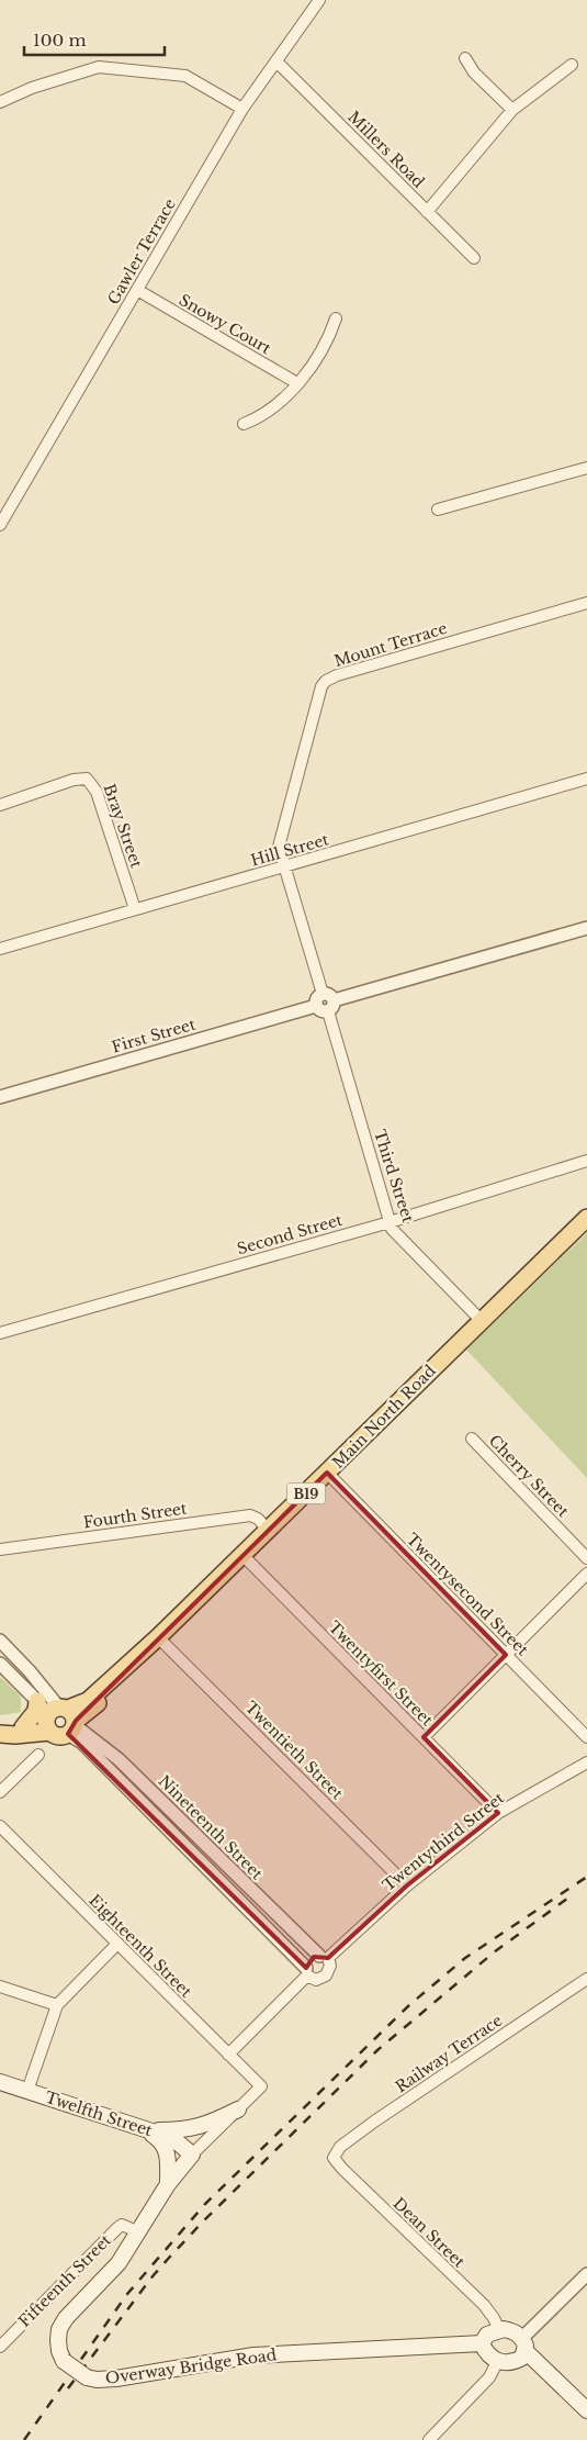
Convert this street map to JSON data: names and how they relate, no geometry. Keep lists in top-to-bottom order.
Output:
{
  "streets": {
    "main road": [
      "Main North Road",
      "B19",
      "Twelfth Street",
      "Overway Bridge Road"
    ],
    "street": [
      "Millers Road",
      "Gawler Terrace",
      "Snowy Court",
      "Mount Terrace",
      "Bray Street",
      "Hill Street",
      "First Street",
      "Third Street",
      "Second Street",
      "Cherry Street",
      "Fourth Street",
      "Twentysecond Street",
      "Twentyfirst Street",
      "Twentieth Street",
      "Nineteenth Street",
      "Twentythird Street",
      "Eighteenth Street",
      "Railway Terrace",
      "Dean Street",
      "Fifteenth Street"
    ]
  },
  "crossings": [
    ["Millers Road", "Gawler Terrace"],
    ["Gawler Terrace", "Snowy Court"],
    ["Mount Terrace", "Hill Street"],
    ["Mount Terrace", "Third Street"],
    ["Bray Street", "Hill Street"],
    ["Hill Street", "Third Street"],
    ["First Street", "Third Street"],
    ["Third Street", "Second Street"],
    ["Third Street", "Main North Road"],
    ["Main North Road", "B19"],
    ["Main North Road", "Fourth Street"],
    ["Main North Road", "Twentysecond Street"],
    ["Main North Road", "Twentyfirst Street"],
    ["Main North Road", "Twentieth Street"],
    ["B19", "Twentieth Street"],
    ["B19", "Nineteenth Street"],
    ["Twentyfirst Street", "Twentythird Street"],
    ["Twentieth Street", "Twentythird Street"],
    ["Nineteenth Street", "Twentythird Street"],
    ["Railway Terrace", "Dean Street"],
    ["Dean Street", "Overway Bridge Road"],
    ["Fifteenth Street", "Overway Bridge Road"]
  ],
  "scale_bar": "100 m"
}
